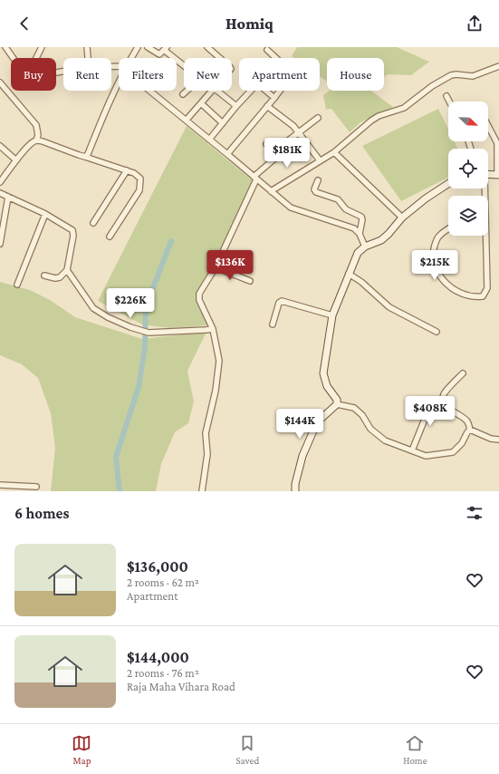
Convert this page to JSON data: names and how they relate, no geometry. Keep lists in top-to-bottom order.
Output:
{
  "north": "bottom right",
  "page": {
    "header": "Homiq",
    "chip": [
      "Buy",
      "Rent",
      "Filters",
      "New",
      "Apartment",
      "House"
    ],
    "price": [
      "$181K",
      "$136K",
      "$215K",
      "$226K",
      "$408K",
      "$144K"
    ],
    "heading": "6 homes",
    "list": [
      {
        "name": "$136,000",
        "note": "2 rooms · 62 m² · Apartment"
      },
      {
        "name": "$144,000",
        "note": "2 rooms · 76 m² · Raja Maha Vihara Road"
      }
    ],
    "tabs": ["Map", "Saved", "Home"]
  }
}
